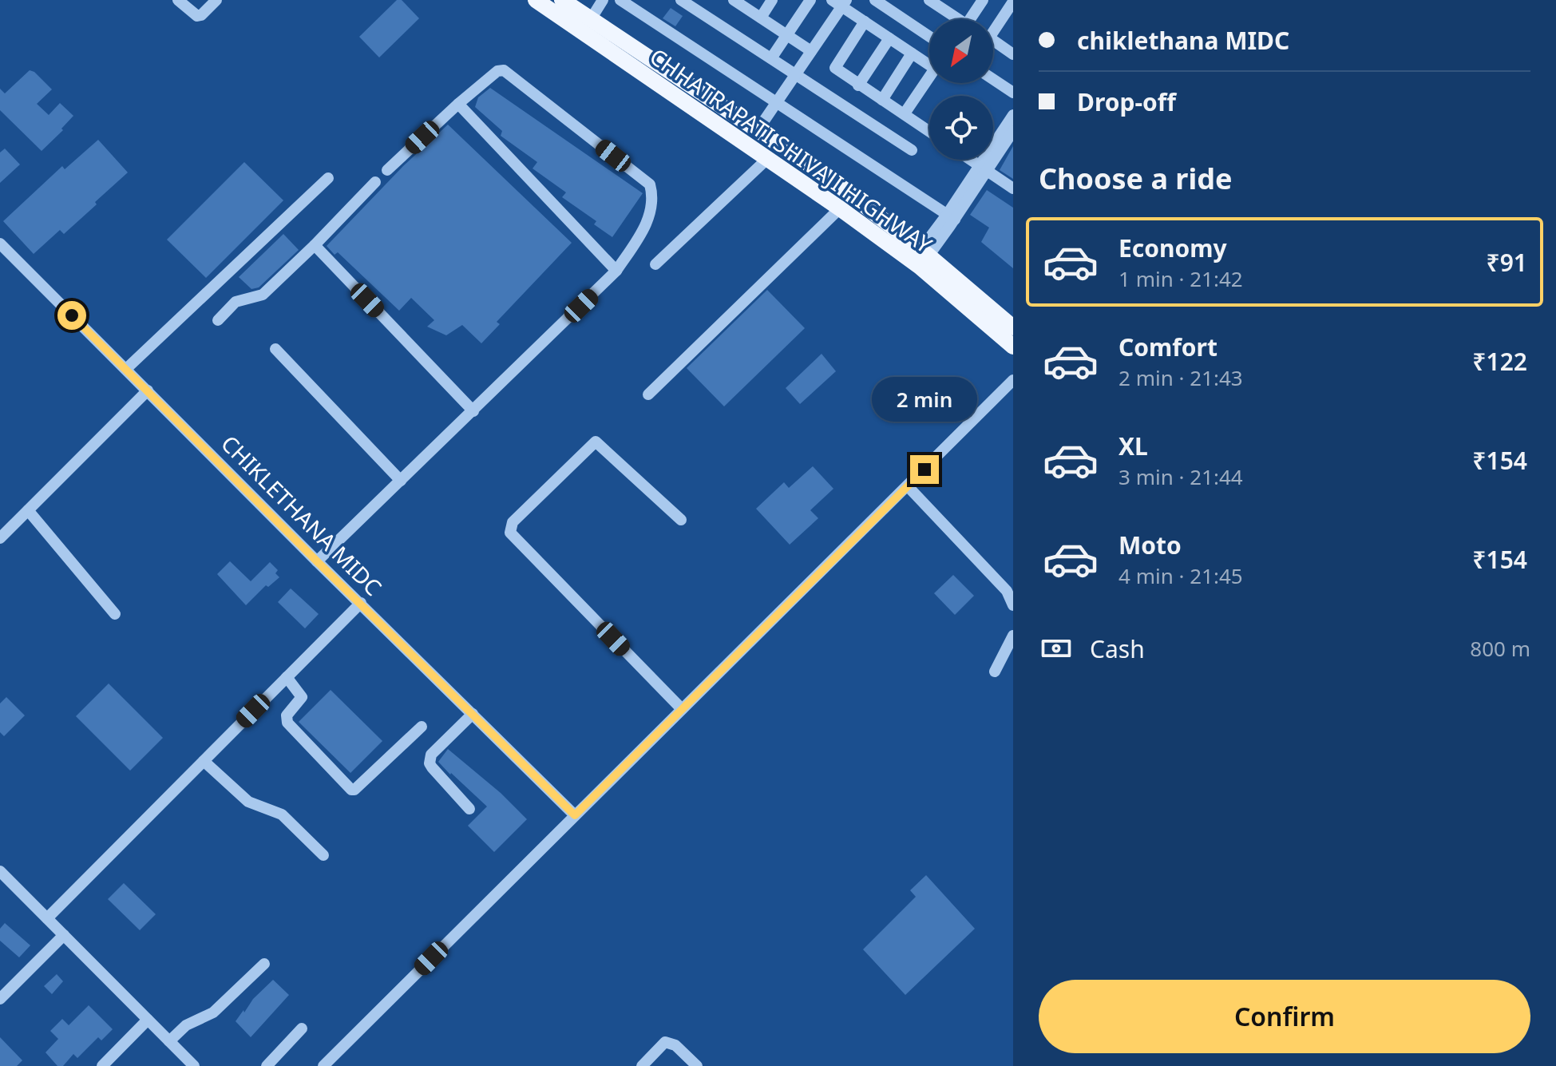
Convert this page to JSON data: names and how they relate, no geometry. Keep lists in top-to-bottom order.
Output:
{
  "streets": {
    "main road": ["CHHATRAPATI SHIVAJI HIGHWAY"],
    "street": ["CHIKLETHANA MIDC"]
  },
  "north": "bottom left",
  "page": {
    "banner": ["chiklethana MIDC", "Drop-off"],
    "heading": "Choose a ride",
    "list": [
      {
        "name": "Economy",
        "note": "1 min · 21:42",
        "value": "₹91"
      },
      {
        "name": "Comfort",
        "note": "2 min · 21:43",
        "value": "₹122"
      },
      {
        "name": "XL",
        "note": "3 min · 21:44",
        "value": "₹154"
      },
      {
        "name": "Moto",
        "note": "4 min · 21:45",
        "value": "₹154"
      }
    ],
    "bubble": "2 min",
    "pay": ["Cash", "800 m"],
    "buttons": "Confirm"
  }
}
